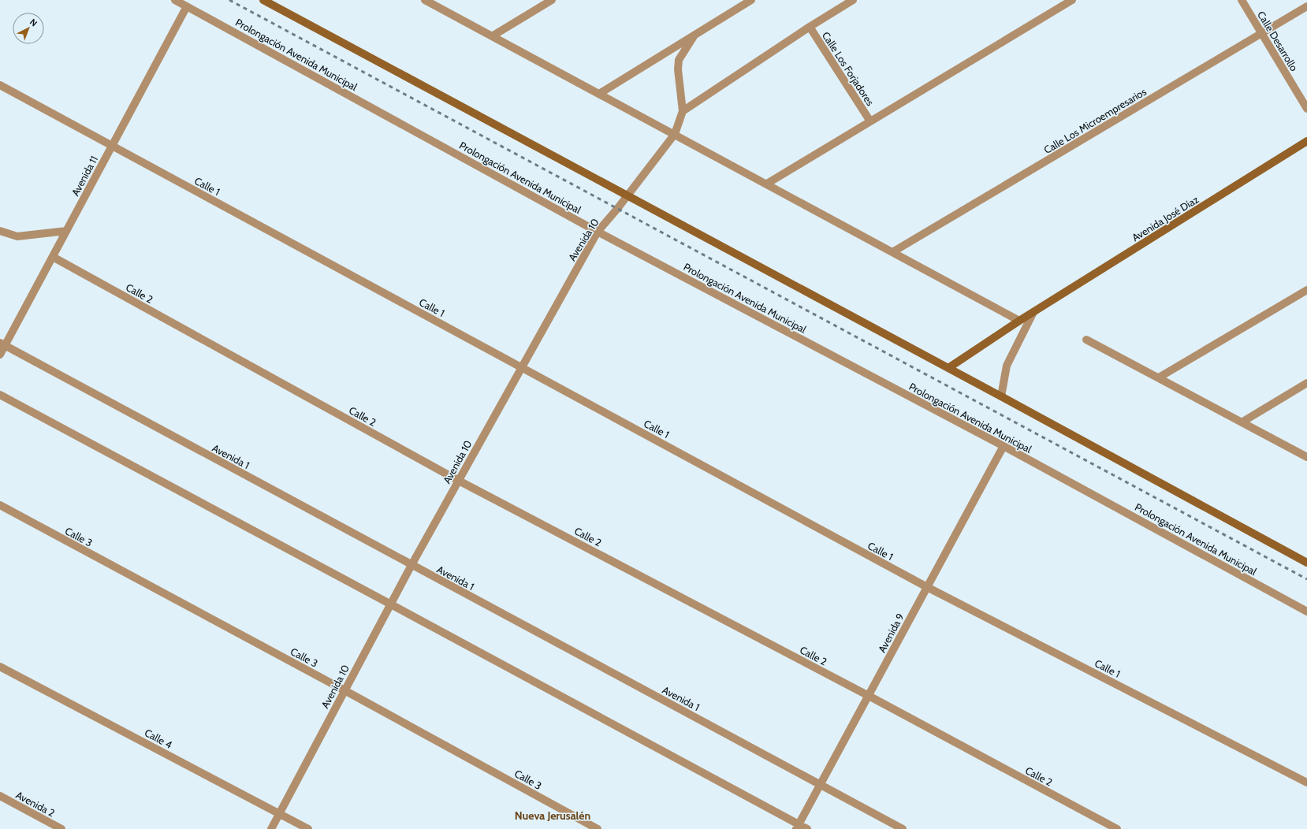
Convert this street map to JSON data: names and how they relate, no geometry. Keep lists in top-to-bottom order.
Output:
{
  "streets": {
    "main road": ["Avenida José Díaz"],
    "street": [
      "Calle Desarrollo",
      "Prolongación Avenida Municipal",
      "Calle Los Forjadores",
      "Calle Los Microempresarios",
      "Avenida 11",
      "Calle 1",
      "Avenida 10",
      "Calle 2",
      "Avenida 1",
      "Calle 3",
      "Avenida 9",
      "Calle 4",
      "Avenida 2"
    ]
  },
  "crossings": [
    ["Calle Desarrollo", "Calle Los Microempresarios"],
    ["Prolongación Avenida Municipal", "Avenida 11"],
    ["Prolongación Avenida Municipal", "Avenida 10"],
    ["Prolongación Avenida Municipal", "Avenida 9"],
    ["Avenida 11", "Calle 1"],
    ["Avenida 11", "Calle 2"],
    ["Avenida 11", "Avenida 1"],
    ["Calle 1", "Avenida 10"],
    ["Calle 1", "Avenida 9"],
    ["Avenida 10", "Calle 2"],
    ["Avenida 10", "Avenida 1"],
    ["Avenida 10", "Calle 3"],
    ["Avenida 10", "Calle 4"],
    ["Calle 2", "Avenida 9"],
    ["Avenida 1", "Avenida 9"]
  ],
  "districts": ["Nueva Jerusalén"],
  "north": "top right"
}
